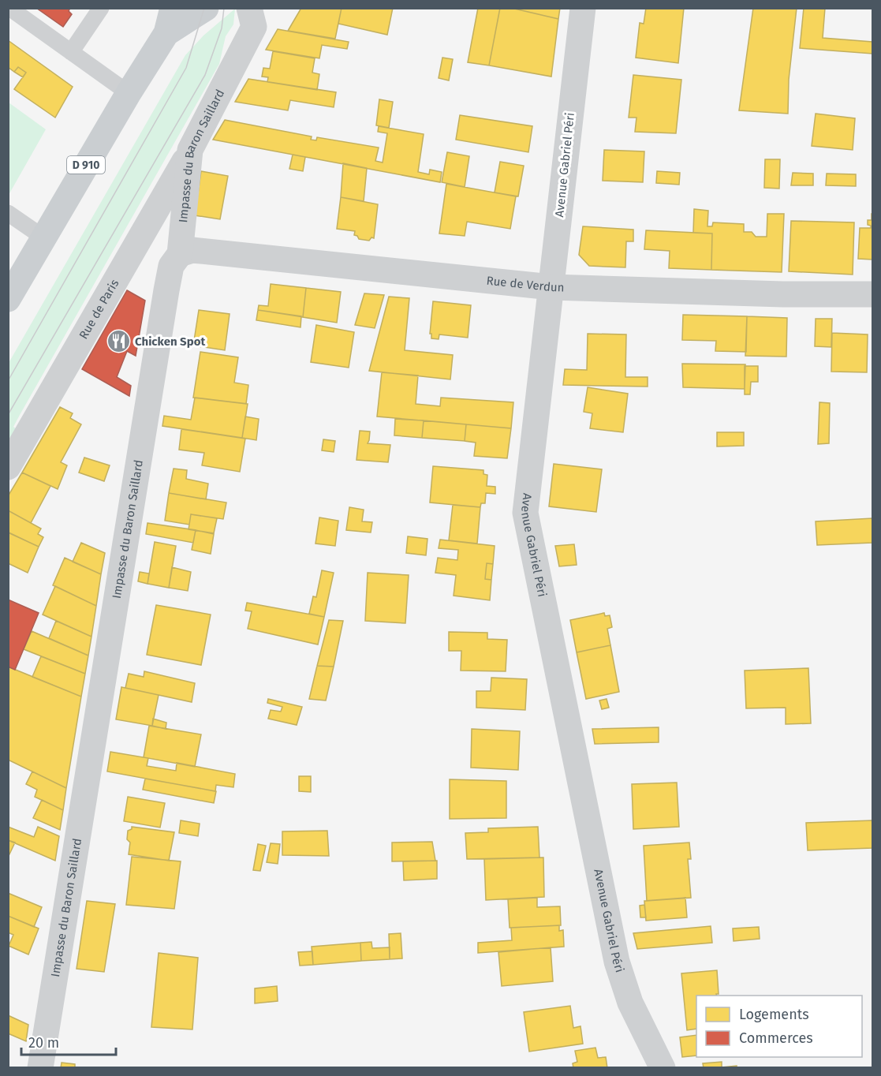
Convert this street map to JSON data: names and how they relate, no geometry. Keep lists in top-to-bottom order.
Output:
{
  "streets": {
    "main road": ["D 910"],
    "street": [
      "Impasse du Baron Saillard",
      "Avenue Gabriel Péri",
      "Rue de Verdun",
      "Rue de Paris"
    ]
  },
  "crossings": [
    ["Impasse du Baron Saillard", "Rue de Verdun"],
    ["Impasse du Baron Saillard", "Rue de Paris"],
    ["Avenue Gabriel Péri", "Rue de Verdun"]
  ],
  "places": {
    "restaurant": ["Chicken Spot"]
  },
  "legend": ["Logements", "Commerces"],
  "scale_bar": "20 m"
}
